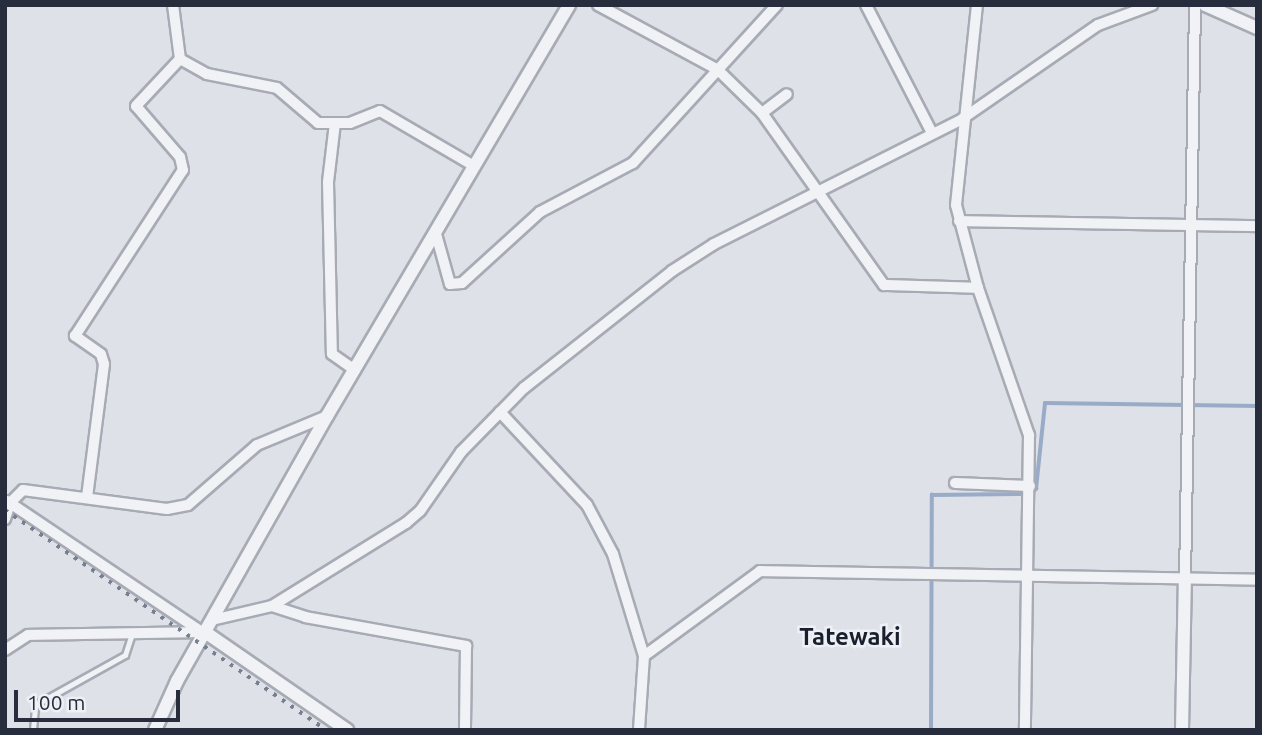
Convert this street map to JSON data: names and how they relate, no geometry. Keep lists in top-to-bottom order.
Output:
{
  "districts": ["Tatewaki"],
  "scale_bar": "100 m"
}
